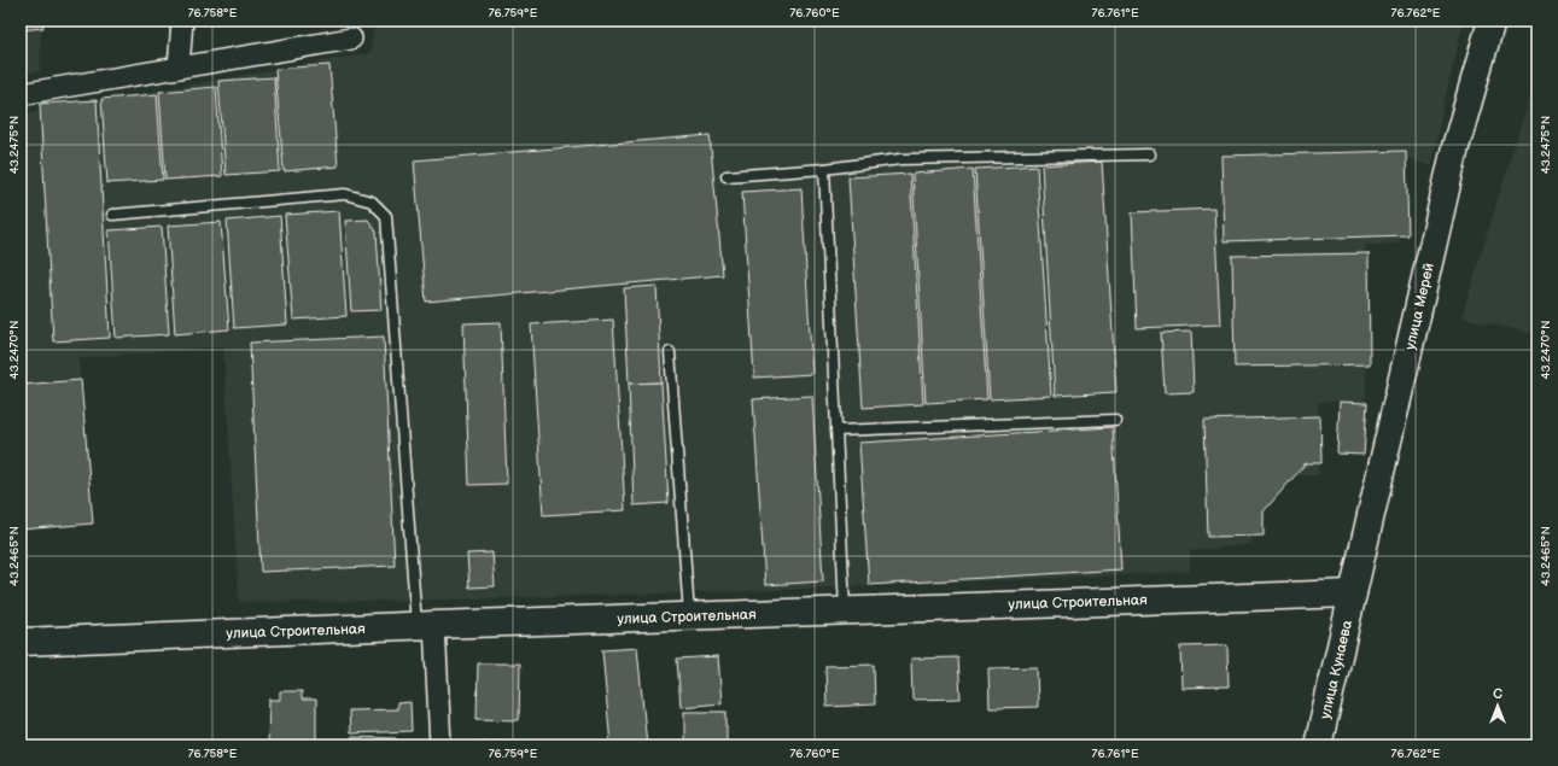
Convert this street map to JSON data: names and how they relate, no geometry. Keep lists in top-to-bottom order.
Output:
{
  "streets": {
    "main road": ["улица Мерей", "улица Строительная", "улица Кунаева"]
  },
  "crossings": [
    ["улица Мерей", "улица Строительная"],
    ["улица Мерей", "улица Кунаева"],
    ["улица Строительная", "улица Кунаева"]
  ],
  "north": "top",
  "coordinates": [
    "76.758°E",
    "76.759°E",
    "76.760°E",
    "76.761°E",
    "76.762°E",
    "43.2475°N",
    "43.2470°N",
    "43.2465°N"
  ]
}
